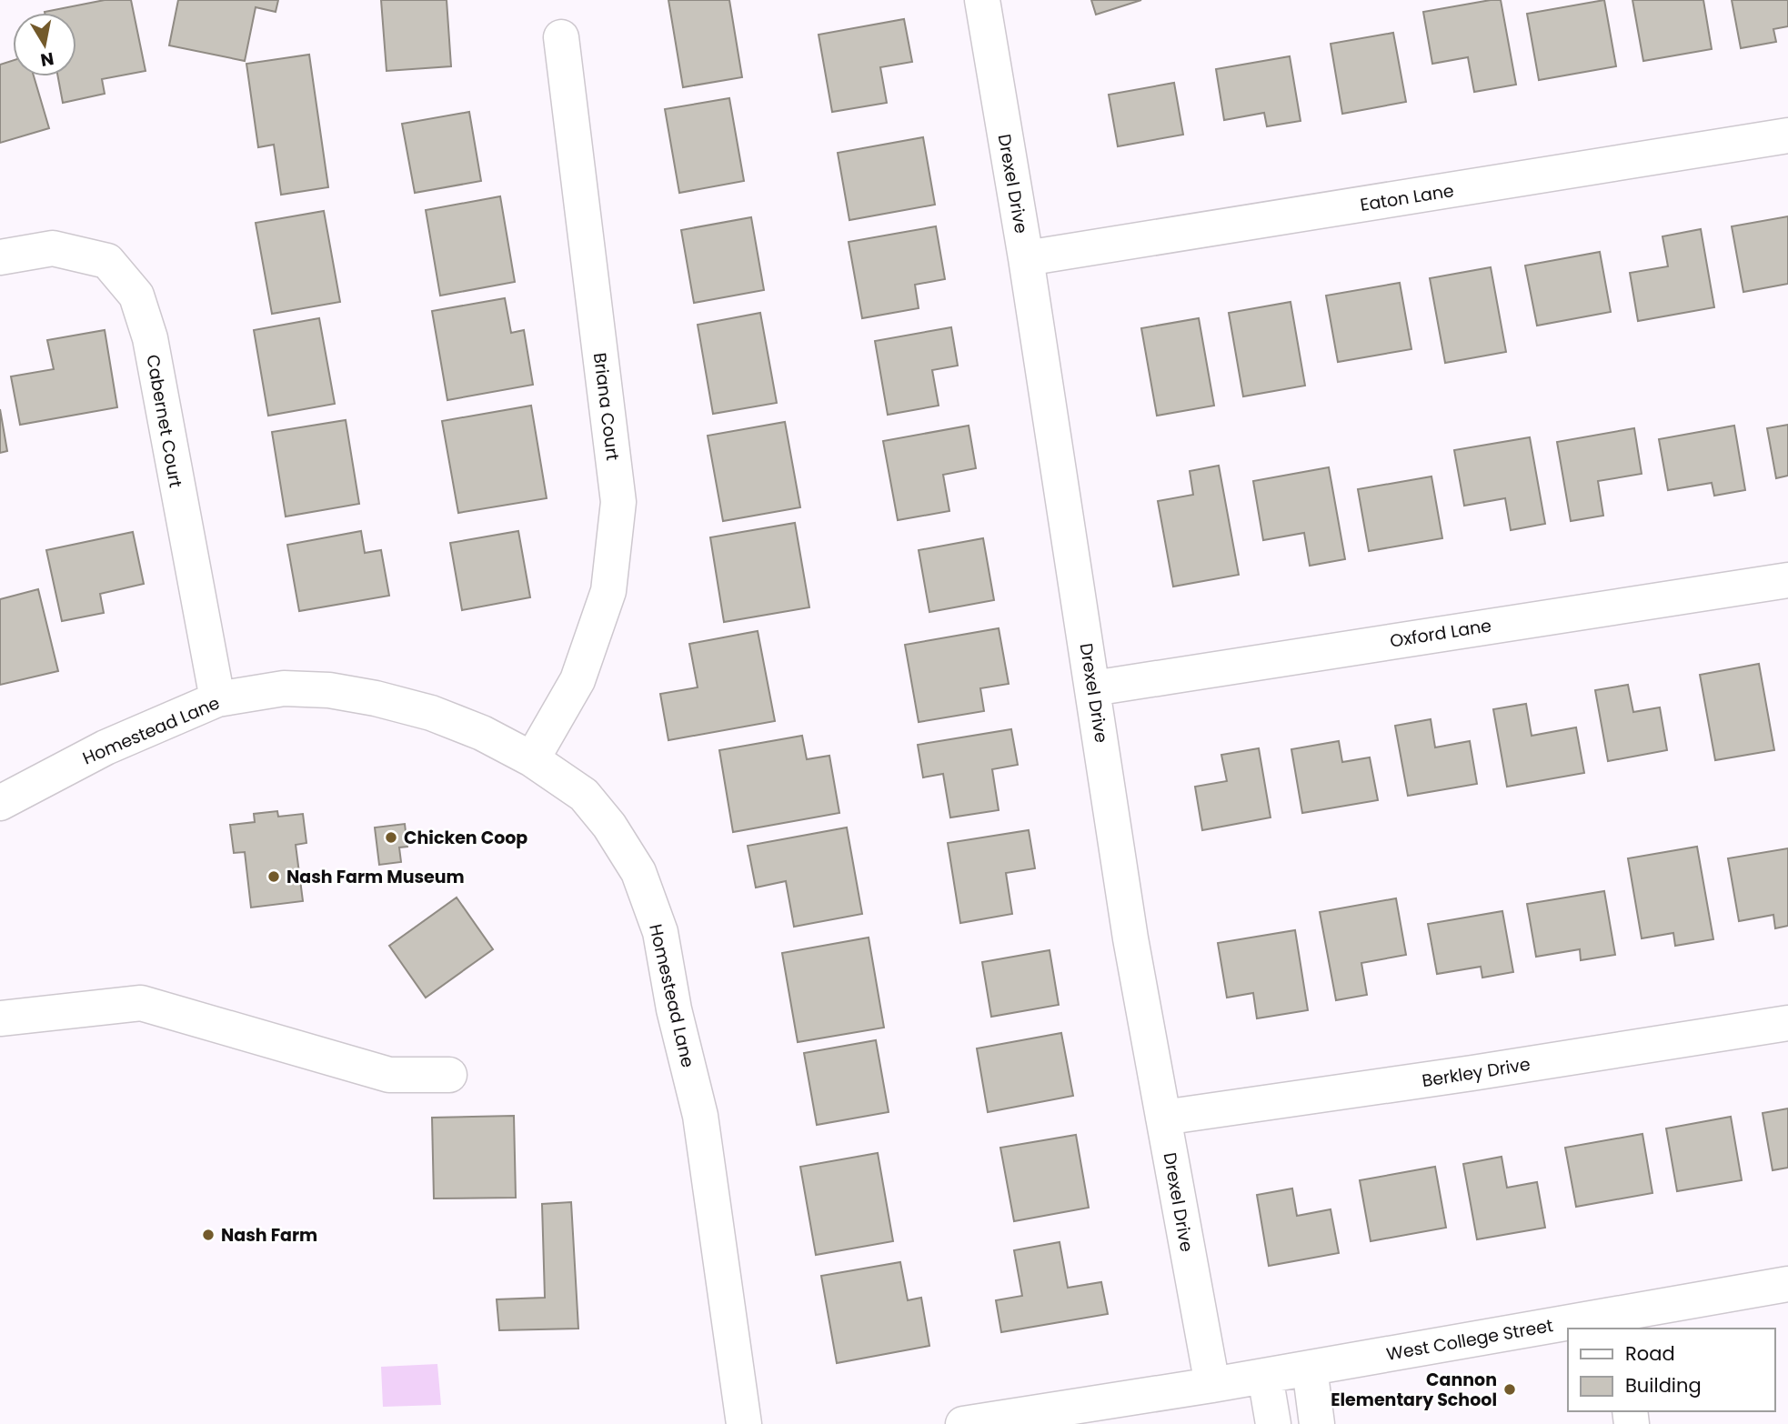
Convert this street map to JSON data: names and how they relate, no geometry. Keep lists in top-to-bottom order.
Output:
{
  "streets": {
    "street": [
      "Drexel Drive",
      "Eaton Lane",
      "Briana Court",
      "Cabernet Court",
      "Oxford Lane",
      "Homestead Lane",
      "Berkley Drive",
      "West College Street"
    ]
  },
  "crossings": [
    ["Drexel Drive", "Eaton Lane"],
    ["Drexel Drive", "Oxford Lane"],
    ["Drexel Drive", "Berkley Drive"],
    ["Drexel Drive", "West College Street"],
    ["Briana Court", "Homestead Lane"],
    ["Cabernet Court", "Homestead Lane"]
  ],
  "places": [
    "Chicken Coop",
    "Nash Farm Museum",
    "Nash Farm",
    "Cannon Elementary School"
  ],
  "legend": ["Road", "Building"],
  "north": "bottom"
}
